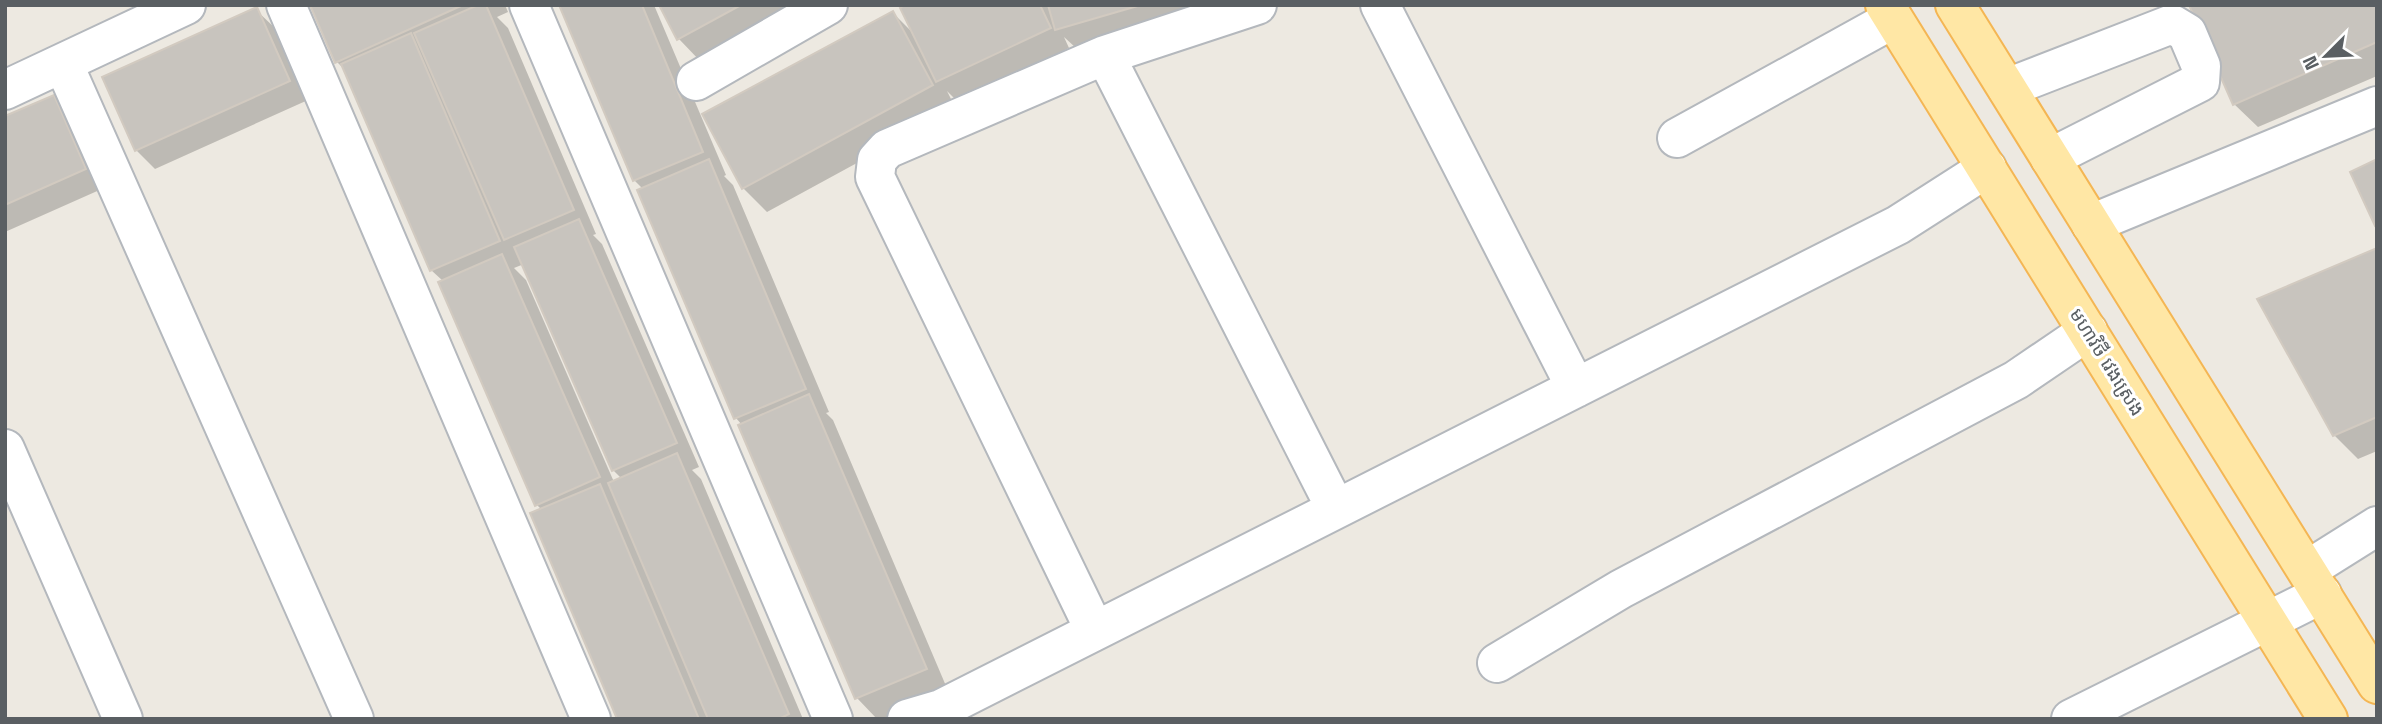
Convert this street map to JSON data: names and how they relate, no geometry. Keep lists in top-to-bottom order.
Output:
{
  "streets": {
    "main road": ["មហាវិថី វេងស្រេង"]
  },
  "north": "bottom left"
}
